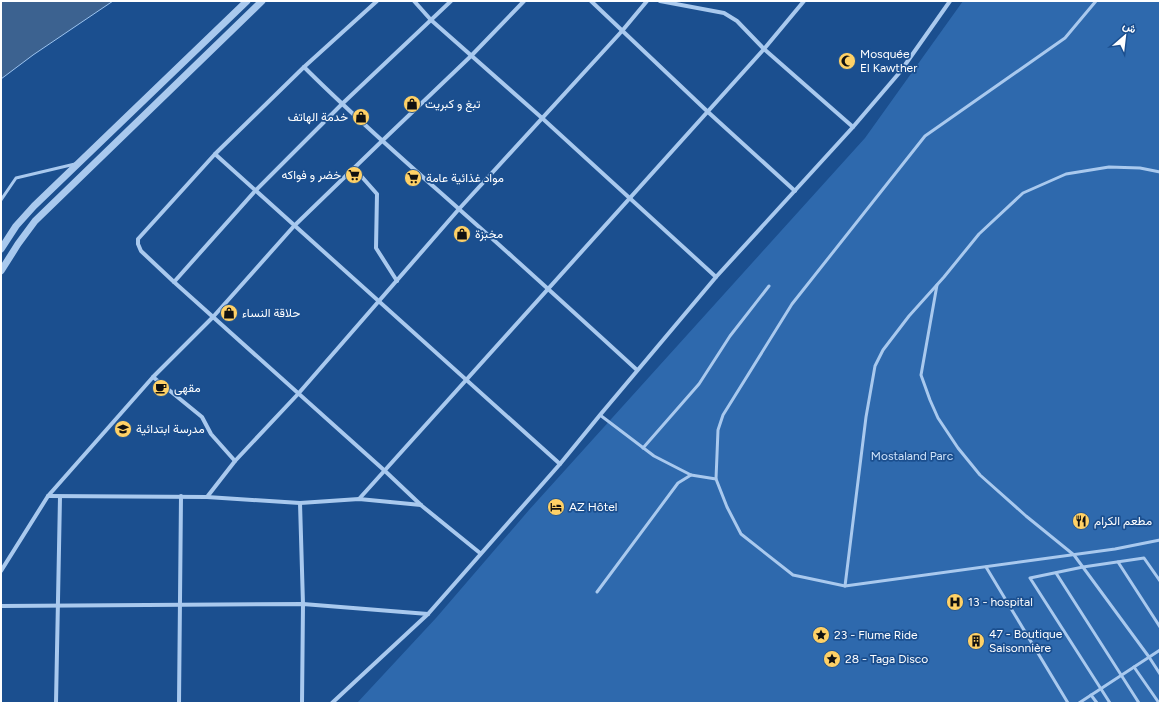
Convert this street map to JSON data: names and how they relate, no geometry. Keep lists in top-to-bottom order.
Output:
{
  "parks": ["Mostaland Parc"],
  "places": {
    "mosque": ["Mosquée El Kawther"],
    "shop": [
      "تبغ و كبريت",
      "خدمة الهاتف",
      "مخبزة",
      "حلاقة النساء"
    ],
    "supermarket": ["خضر و فواكه", "مواد غذائية عامة"],
    "cafe": ["مقهى"],
    "school or university": ["مدرسة ابتدائية"],
    "hotel": ["AZ Hôtel"],
    "restaurant": ["مطعم الكرام"],
    "hospital": ["13 - hospital"],
    "place": ["23 - Flume Ride", "28 - Taga Disco"],
    "building": ["47 - Boutique Saisonnière"]
  },
  "north": "top right"
}
